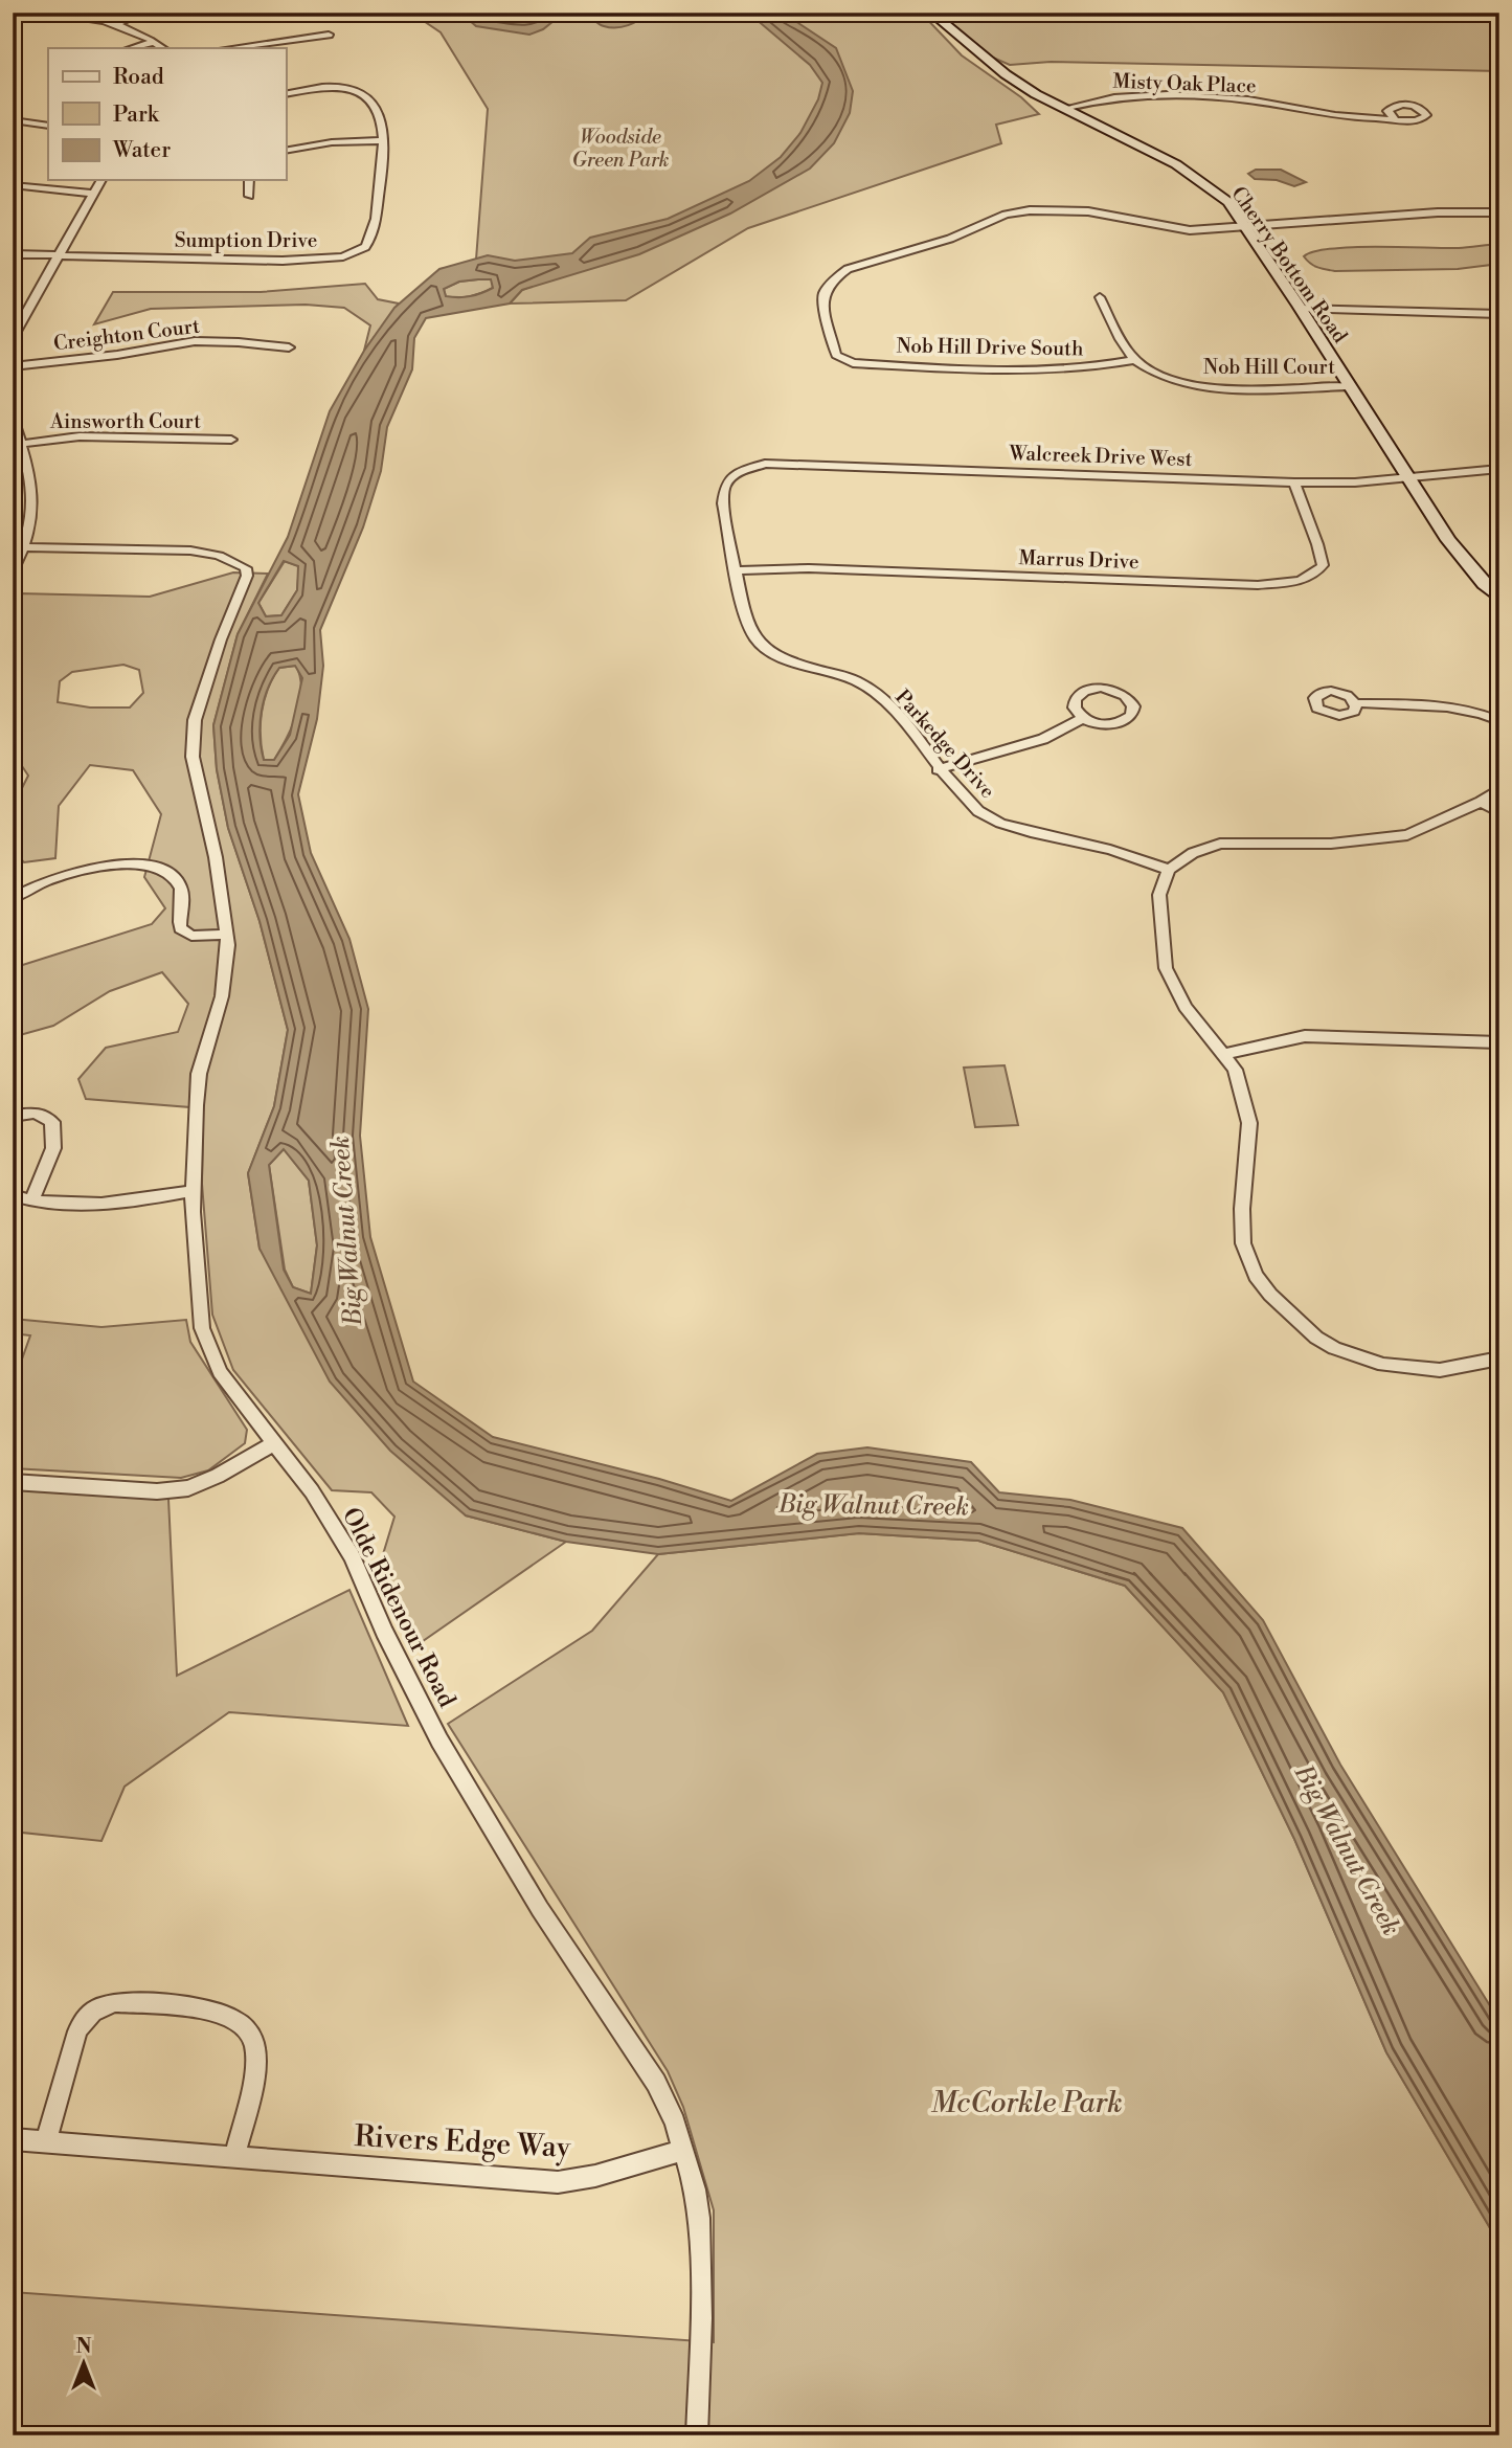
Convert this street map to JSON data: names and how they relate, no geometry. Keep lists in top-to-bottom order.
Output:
{
  "streets": {
    "main road": ["Cherry Bottom Road"],
    "street": [
      "Misty Oak Place",
      "Sumption Drive",
      "Creighton Court",
      "Nob Hill Drive South",
      "Nob Hill Court",
      "Ainsworth Court",
      "Walcreek Drive West",
      "Marrus Drive",
      "Parkedge Drive",
      "Olde Ridenour Road",
      "Rivers Edge Way"
    ]
  },
  "crossings": [
    ["Misty Oak Place", "Cherry Bottom Road"],
    ["Cherry Bottom Road", "Nob Hill Drive South"],
    ["Cherry Bottom Road", "Nob Hill Court"],
    ["Cherry Bottom Road", "Walcreek Drive West"],
    ["Nob Hill Drive South", "Nob Hill Court"],
    ["Walcreek Drive West", "Marrus Drive"],
    ["Walcreek Drive West", "Parkedge Drive"],
    ["Marrus Drive", "Parkedge Drive"],
    ["Olde Ridenour Road", "Rivers Edge Way"]
  ],
  "water": ["Big Walnut Creek"],
  "parks": ["Woodside Green Park", "McCorkle Park"],
  "legend": ["Road", "Park", "Water"],
  "north": "top"
}
